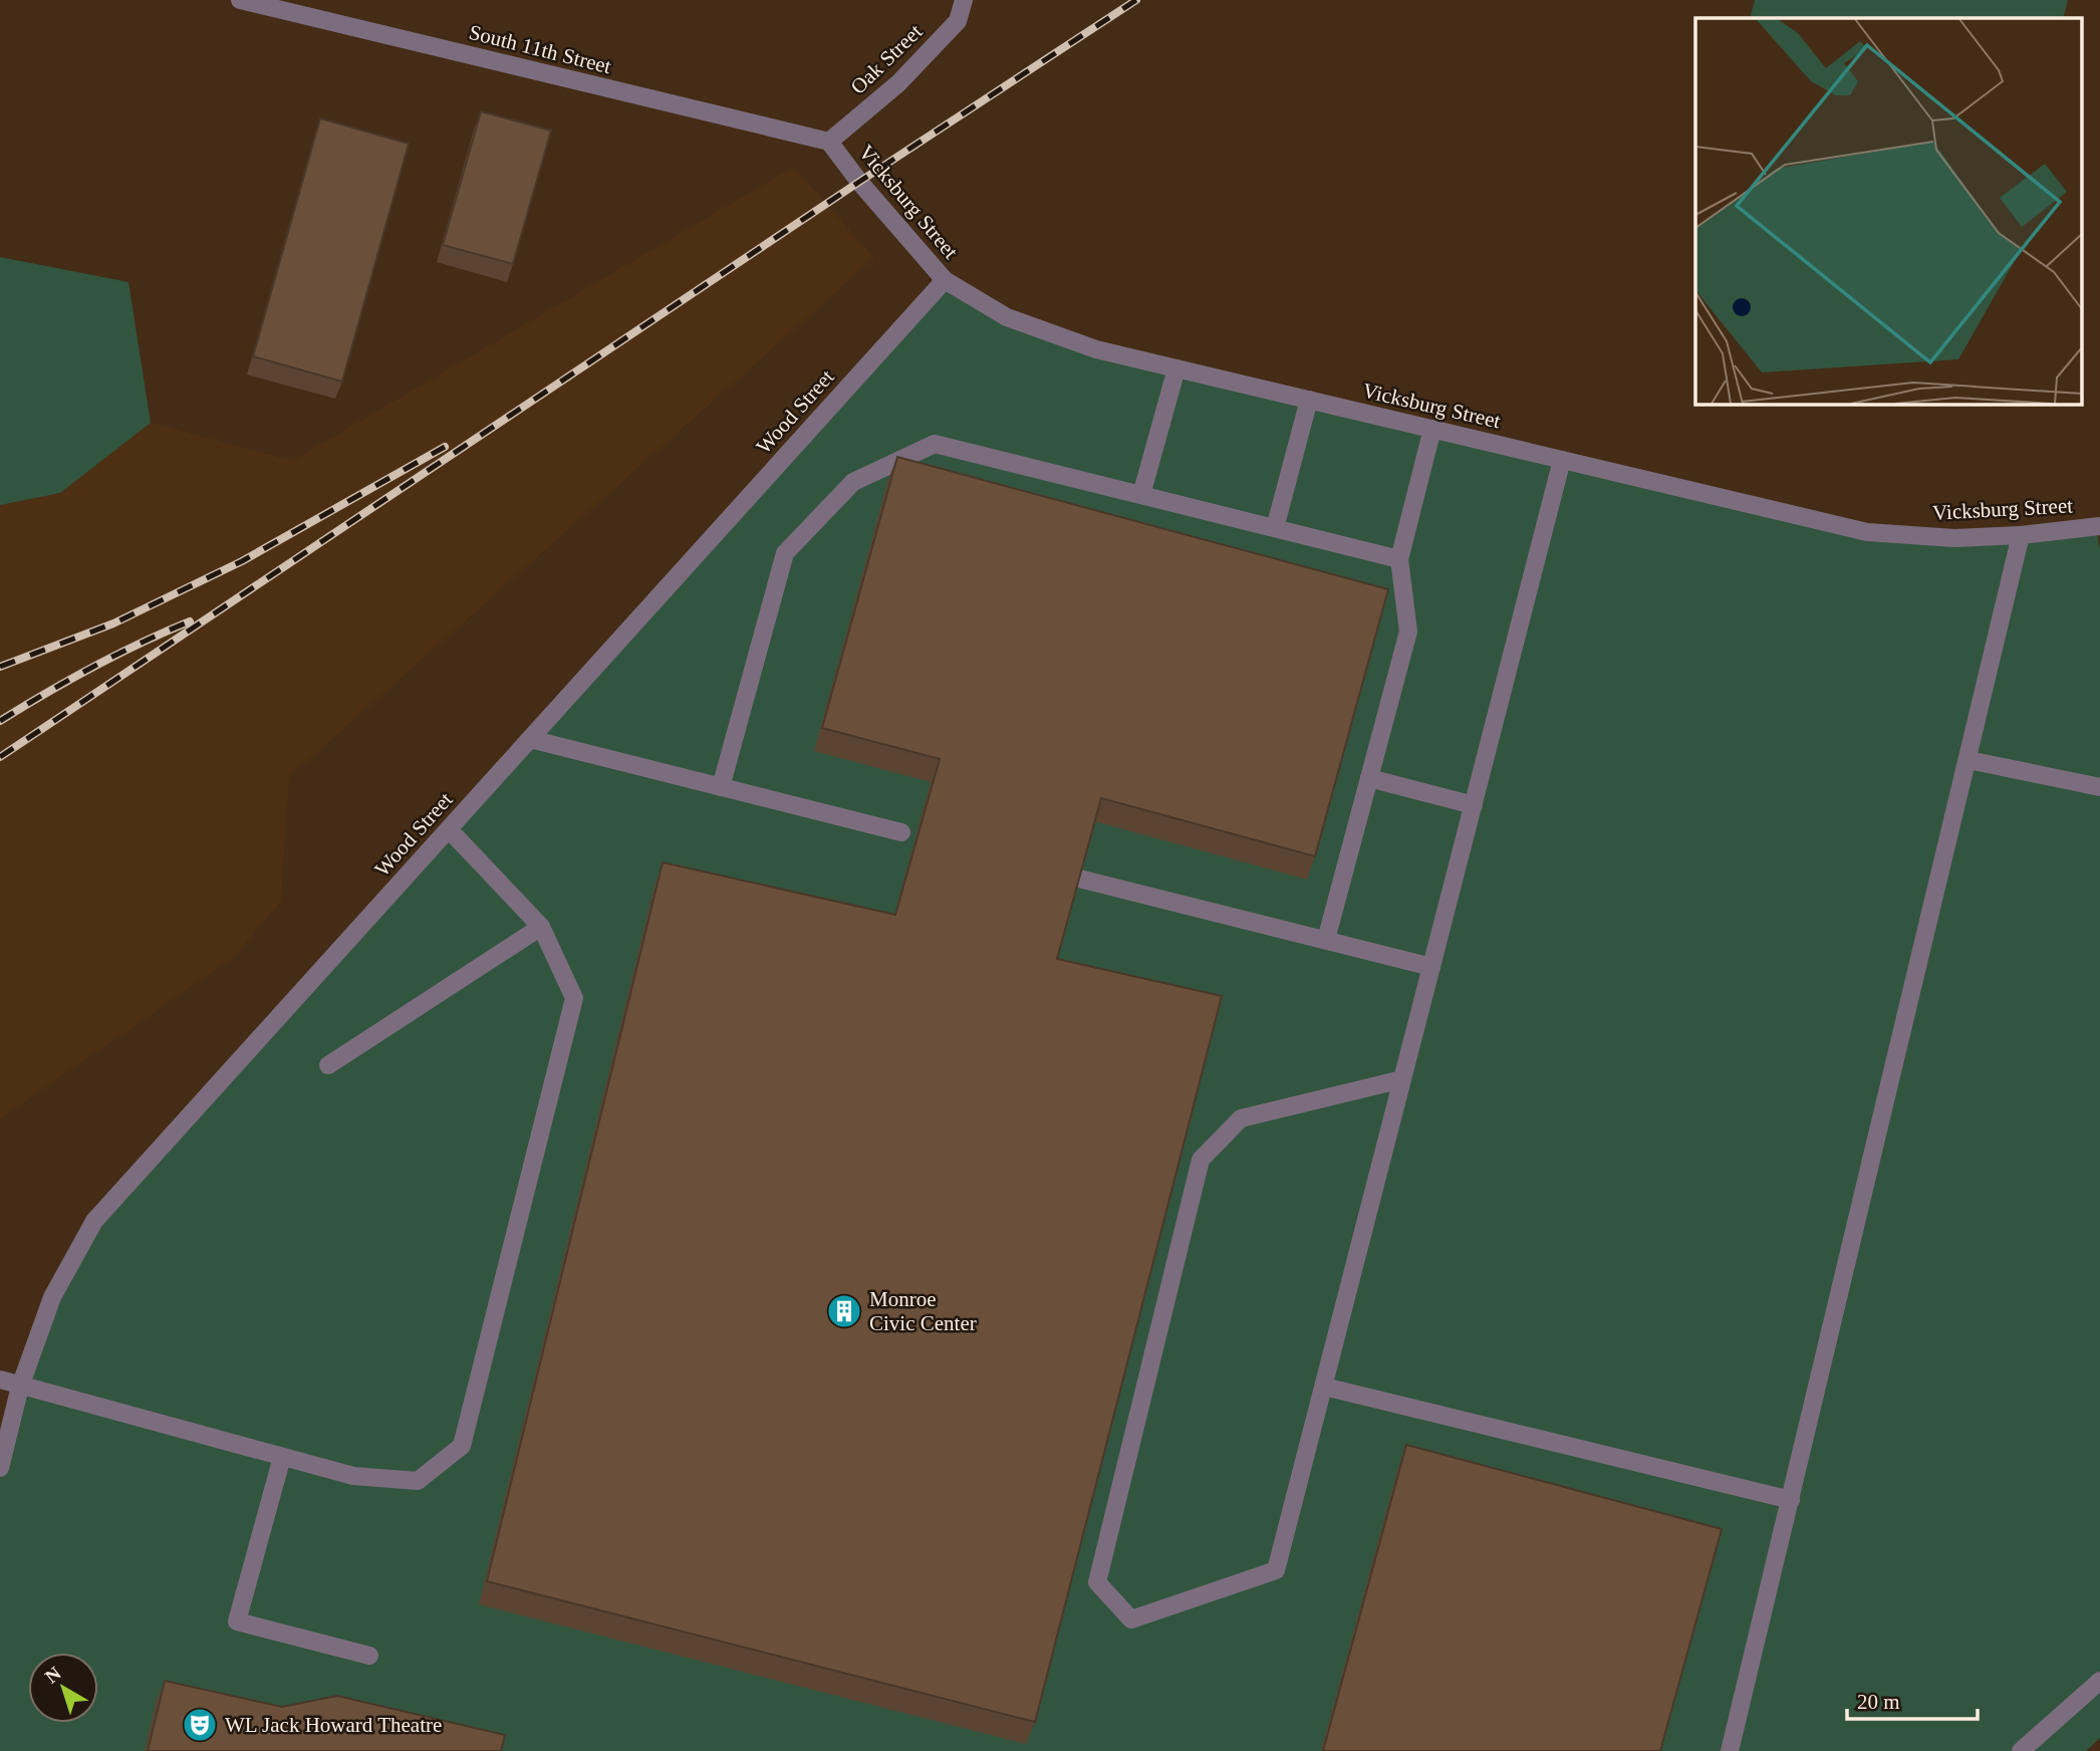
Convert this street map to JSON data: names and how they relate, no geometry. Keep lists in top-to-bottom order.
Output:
{
  "streets": {
    "street": [
      "South 11th Street",
      "Oak Street",
      "Vicksburg Street",
      "Wood Street"
    ]
  },
  "crossings": [
    ["South 11th Street", "Oak Street"],
    ["South 11th Street", "Vicksburg Street"],
    ["Oak Street", "Vicksburg Street"],
    ["Vicksburg Street", "Wood Street"]
  ],
  "places": {
    "building": ["Monroe Civic Center"],
    "theatre": ["WL Jack Howard Theatre"]
  },
  "scale_bar": "20 m",
  "north": "top left"
}
